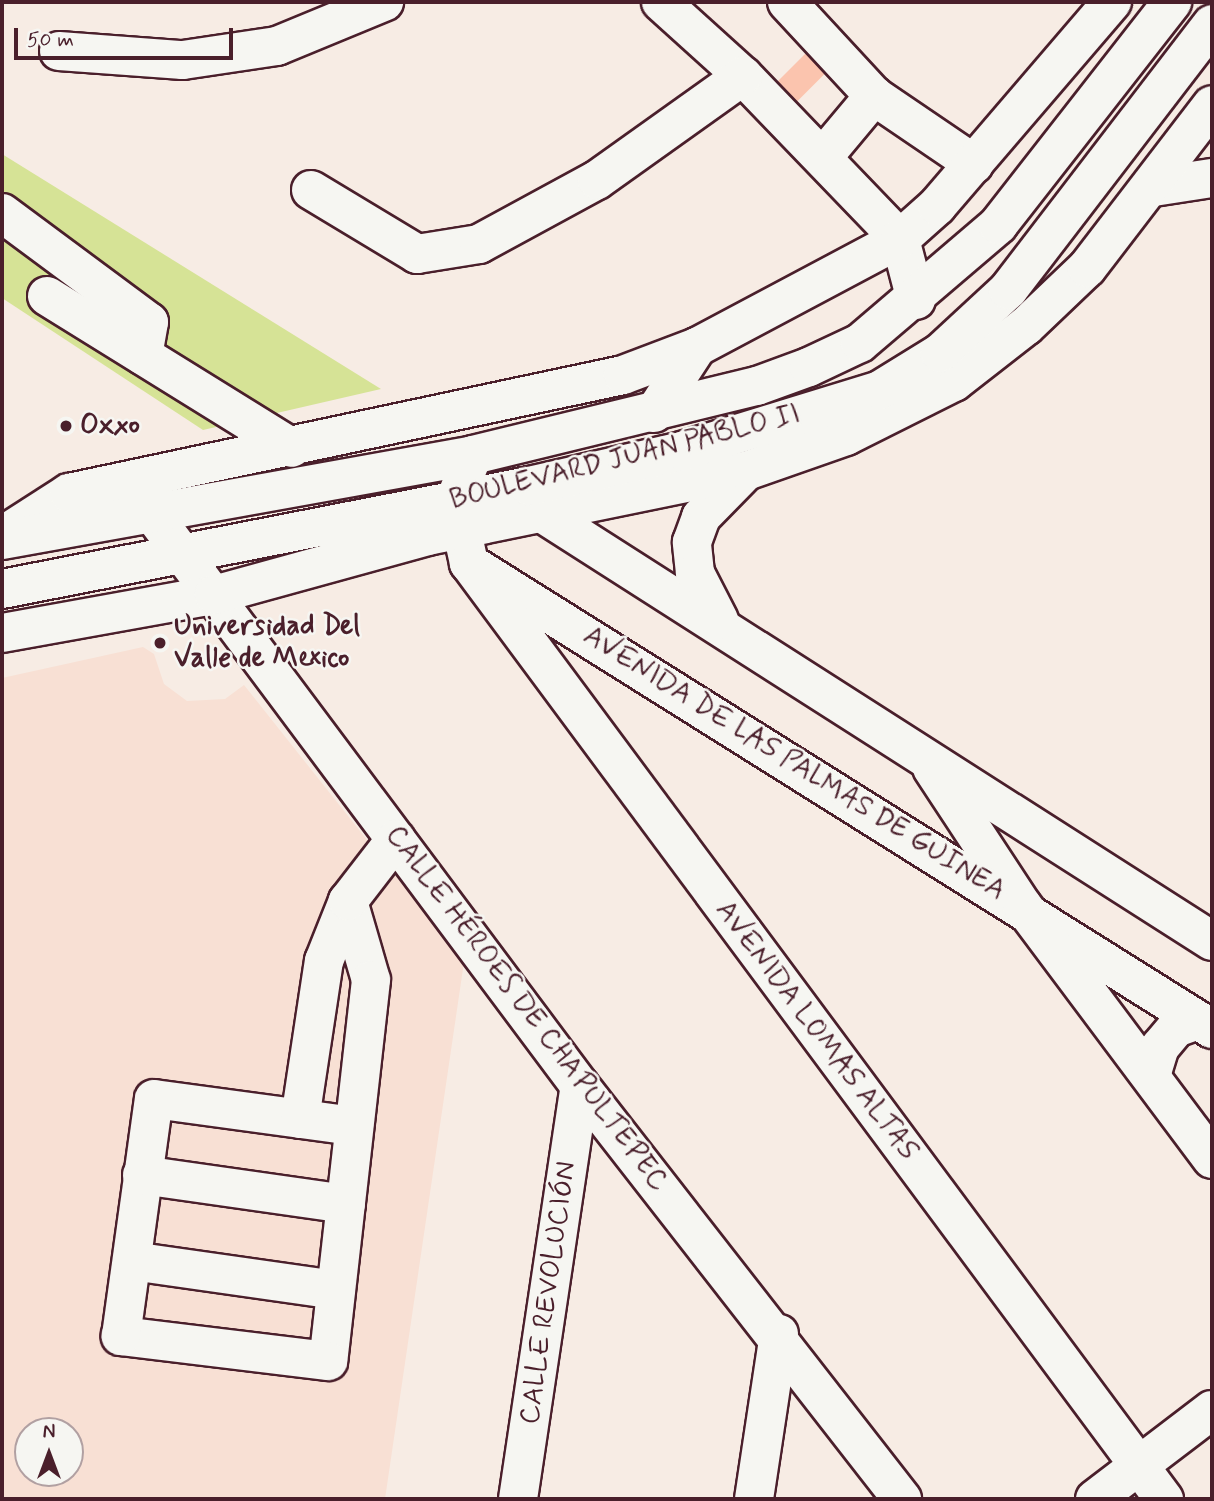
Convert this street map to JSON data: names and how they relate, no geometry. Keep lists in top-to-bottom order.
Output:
{
  "streets": {
    "street": [
      "BOULEVARD JUAN PABLO II",
      "AVENIDA DE LAS PALMAS DE GUINEA",
      "CALLE HÉROES DE CHAPULTEPEC",
      "AVENIDA LOMAS ALTAS",
      "CALLE REVOLUCIÓN"
    ]
  },
  "crossings": [
    ["BOULEVARD JUAN PABLO II", "AVENIDA DE LAS PALMAS DE GUINEA"],
    ["BOULEVARD JUAN PABLO II", "CALLE HÉROES DE CHAPULTEPEC"],
    ["BOULEVARD JUAN PABLO II", "AVENIDA LOMAS ALTAS"],
    ["AVENIDA DE LAS PALMAS DE GUINEA", "AVENIDA LOMAS ALTAS"],
    ["CALLE HÉROES DE CHAPULTEPEC", "CALLE REVOLUCIÓN"]
  ],
  "places": ["Oxxo", "Universidad Del Valle de Mexico"],
  "scale_bar": "50 m",
  "north": "top"
}
